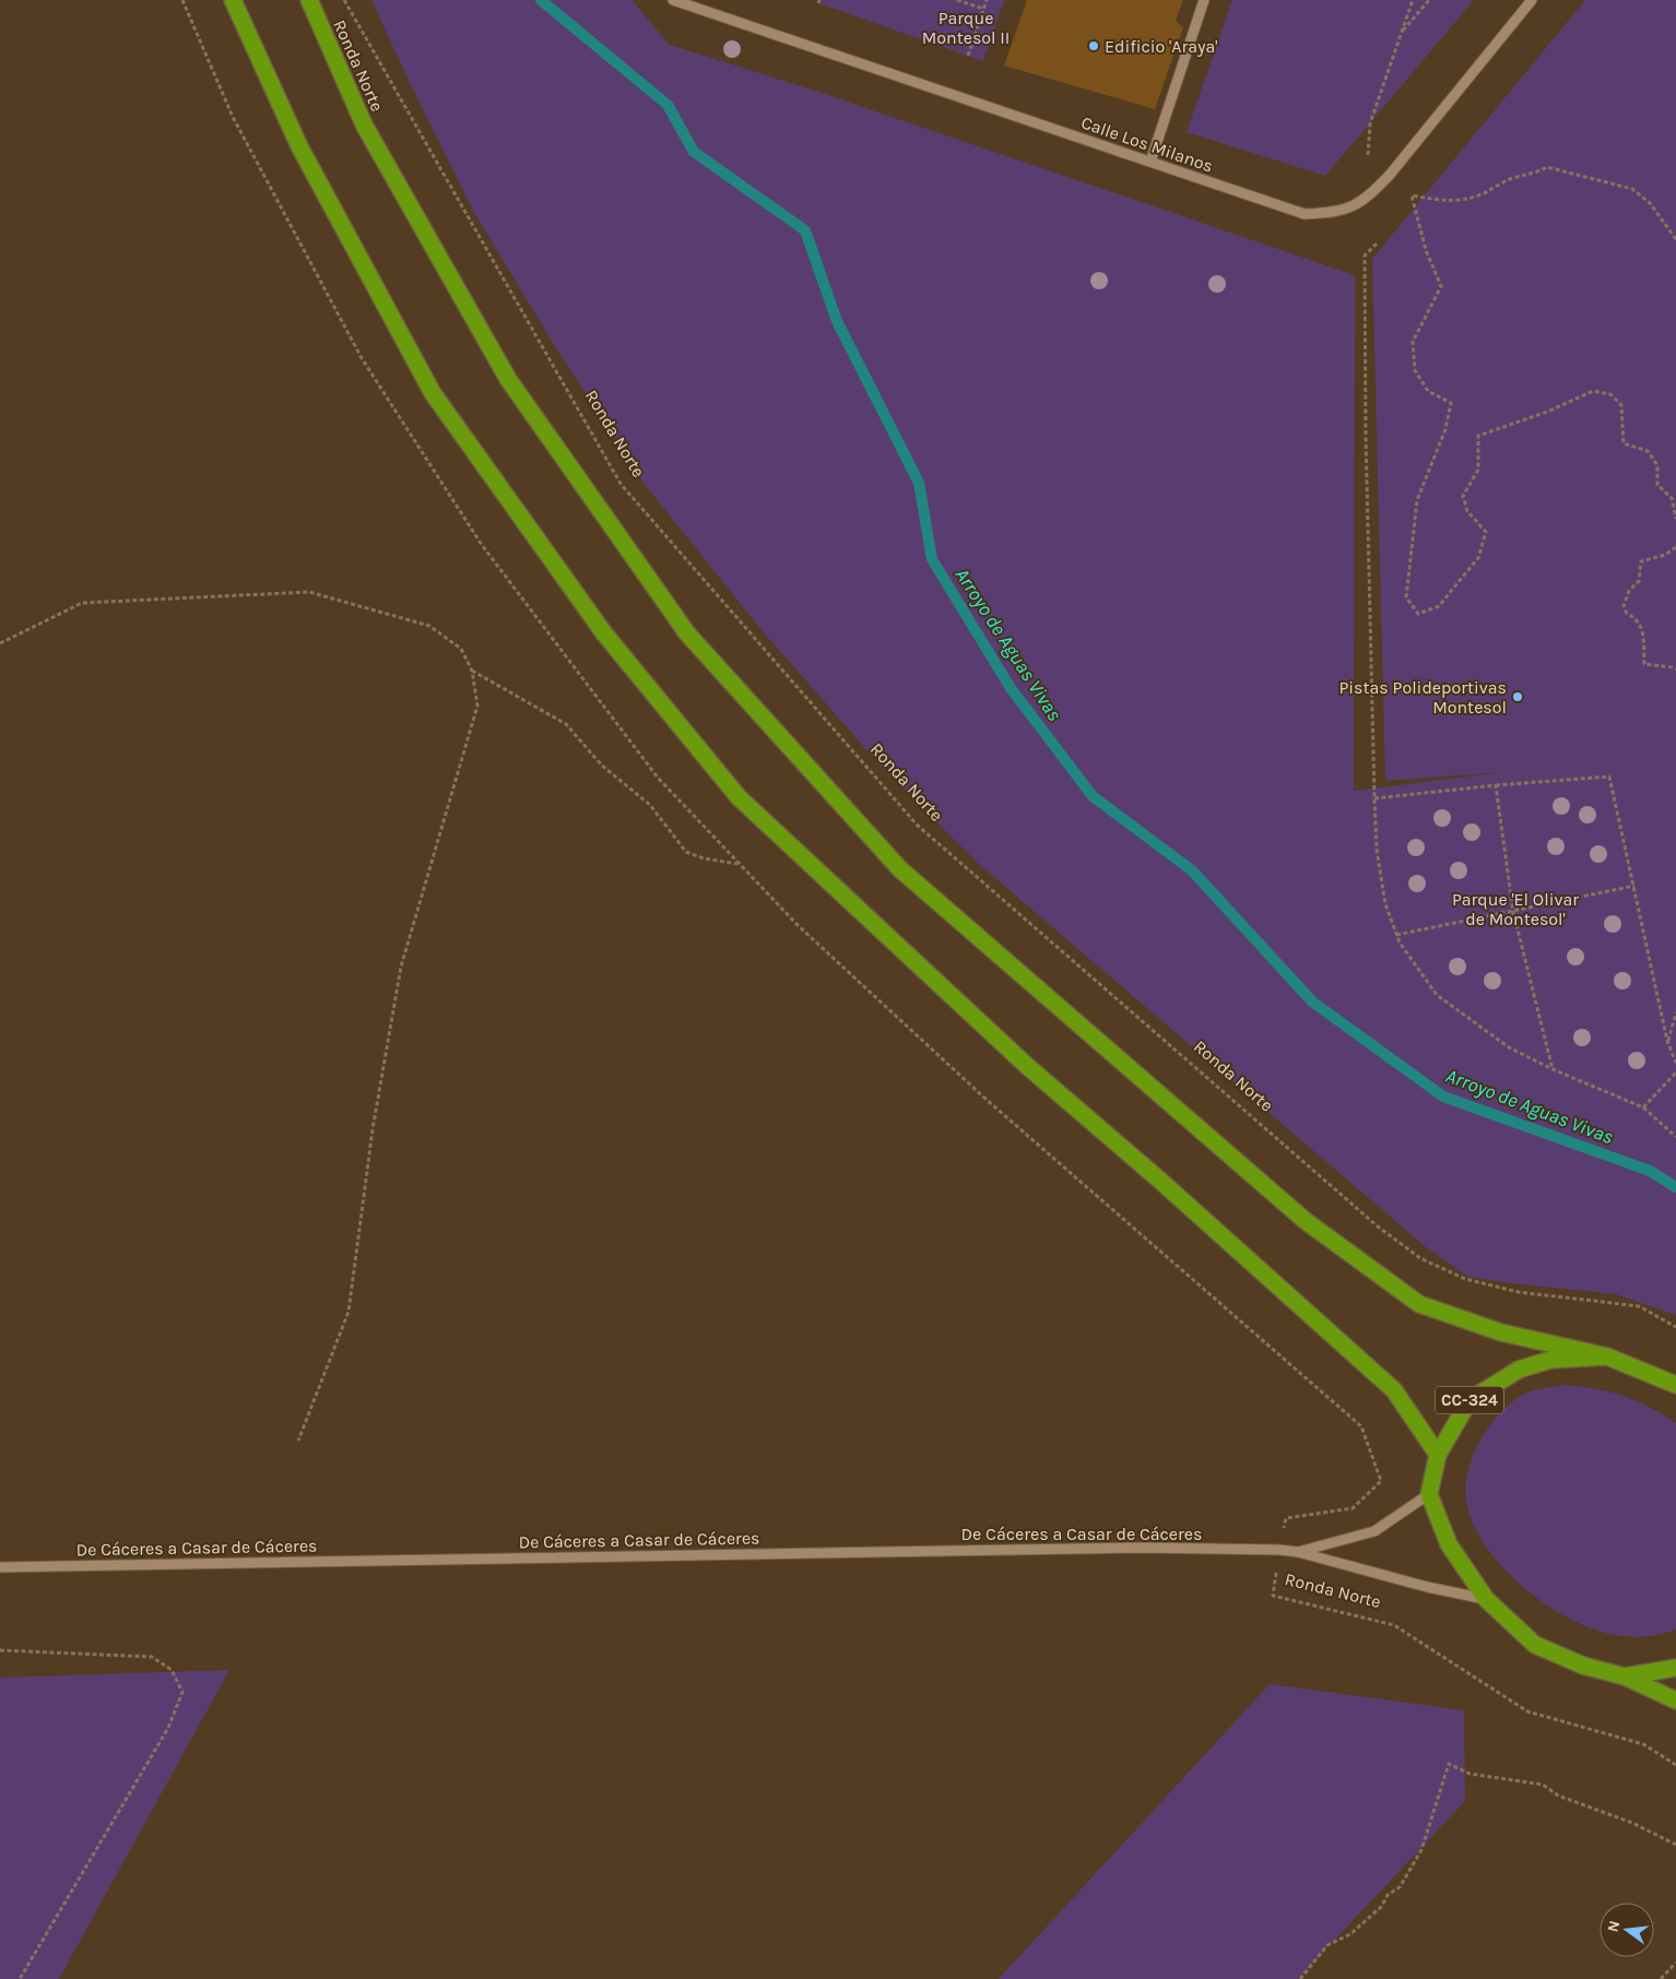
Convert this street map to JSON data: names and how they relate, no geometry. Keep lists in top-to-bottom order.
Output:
{
  "streets": {
    "highway": ["Ronda Norte", "CC-324"],
    "street": ["Calle Los Milanos", "De Cáceres a Casar de Cáceres"]
  },
  "crossings": [
    ["Ronda Norte", "De Cáceres a Casar de Cáceres"]
  ],
  "water": ["Arroyo de Aguas Vivas"],
  "parks": ["Parque Montesol II", "Parque 'El Olivar de Montesol'"],
  "places": ["Edificio 'Araya'", "Pistas Polideportivas Montesol"],
  "north": "left"
}
